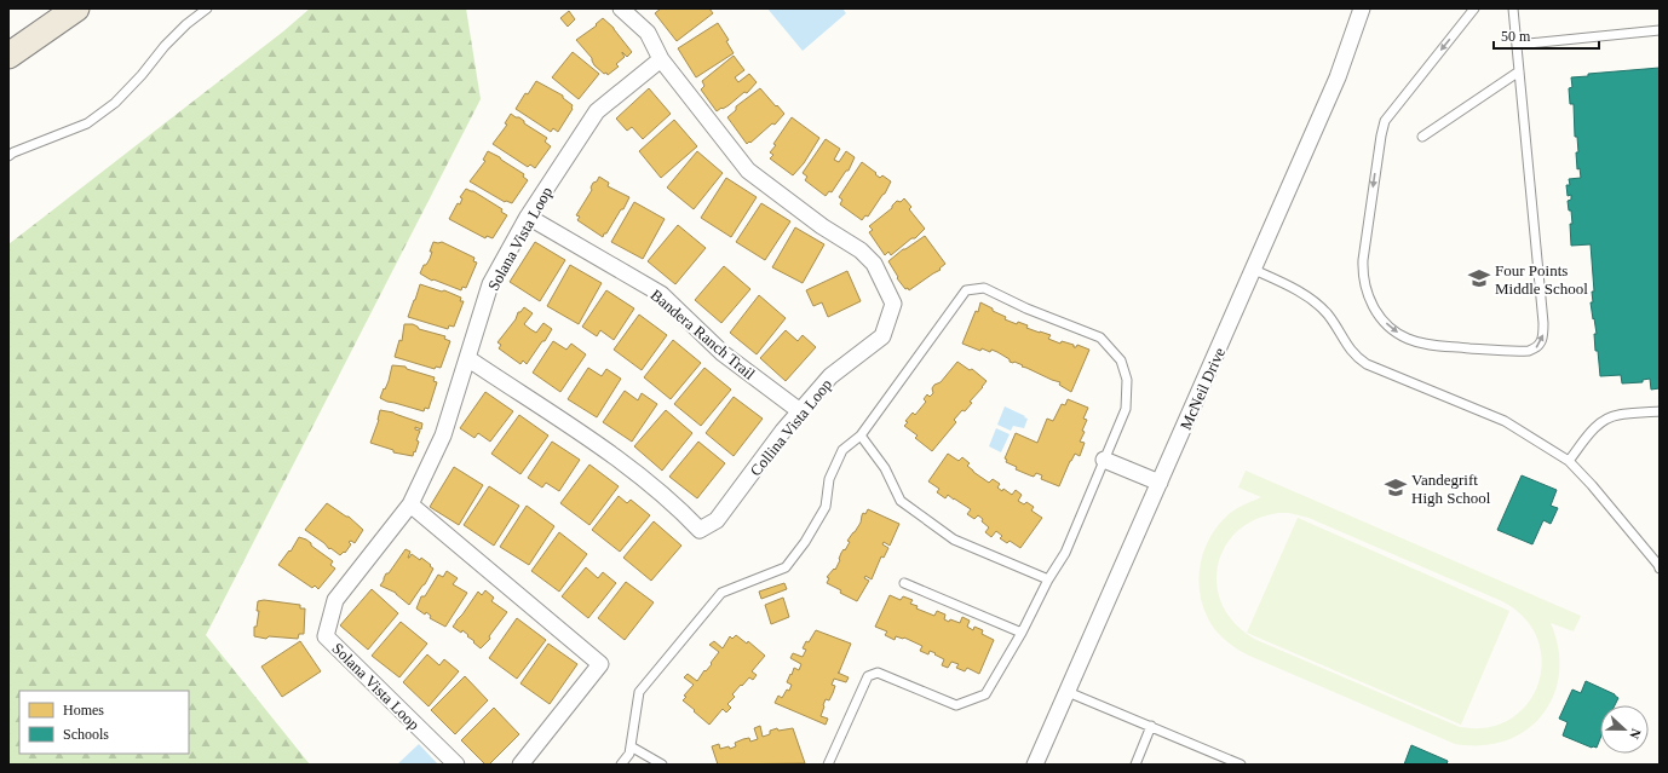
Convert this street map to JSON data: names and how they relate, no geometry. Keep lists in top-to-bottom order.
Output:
{
  "streets": {
    "street": [
      "Solana Vista Loop",
      "Bandera Ranch Trail",
      "McNeil Drive",
      "Collina Vista Loop"
    ]
  },
  "crossings": [
    ["Solana Vista Loop", "Bandera Ranch Trail"],
    ["Solana Vista Loop", "Collina Vista Loop"],
    ["Bandera Ranch Trail", "Collina Vista Loop"]
  ],
  "places": {
    "school or university": ["Four Points Middle School", "Vandegrift High School"]
  },
  "legend": ["Homes", "Schools"],
  "scale_bar": "50 m",
  "north": "right"
}
